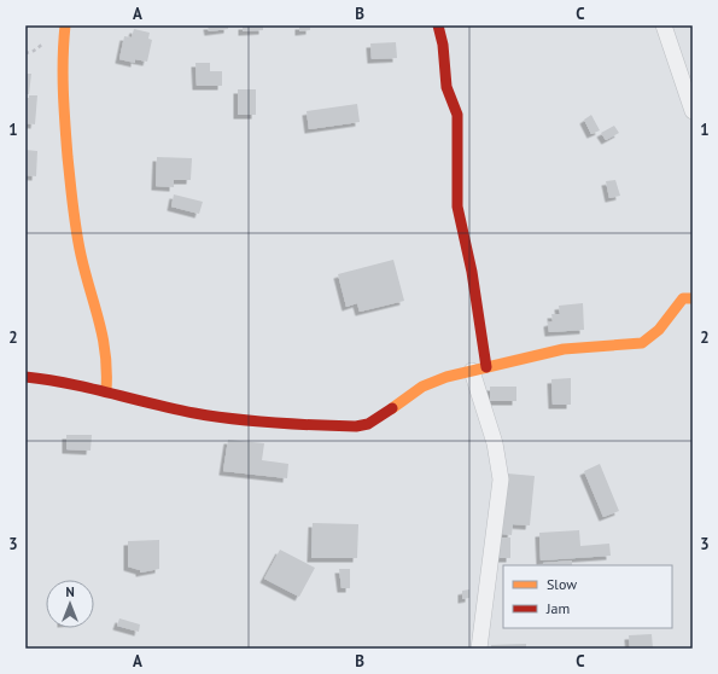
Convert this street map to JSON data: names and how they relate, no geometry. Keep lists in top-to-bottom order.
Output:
{
  "legend": ["Slow", "Jam"],
  "north": "top",
  "grid": {
    "columns": ["A", "B", "C"],
    "rows": ["1", "2", "3"]
  }
}
